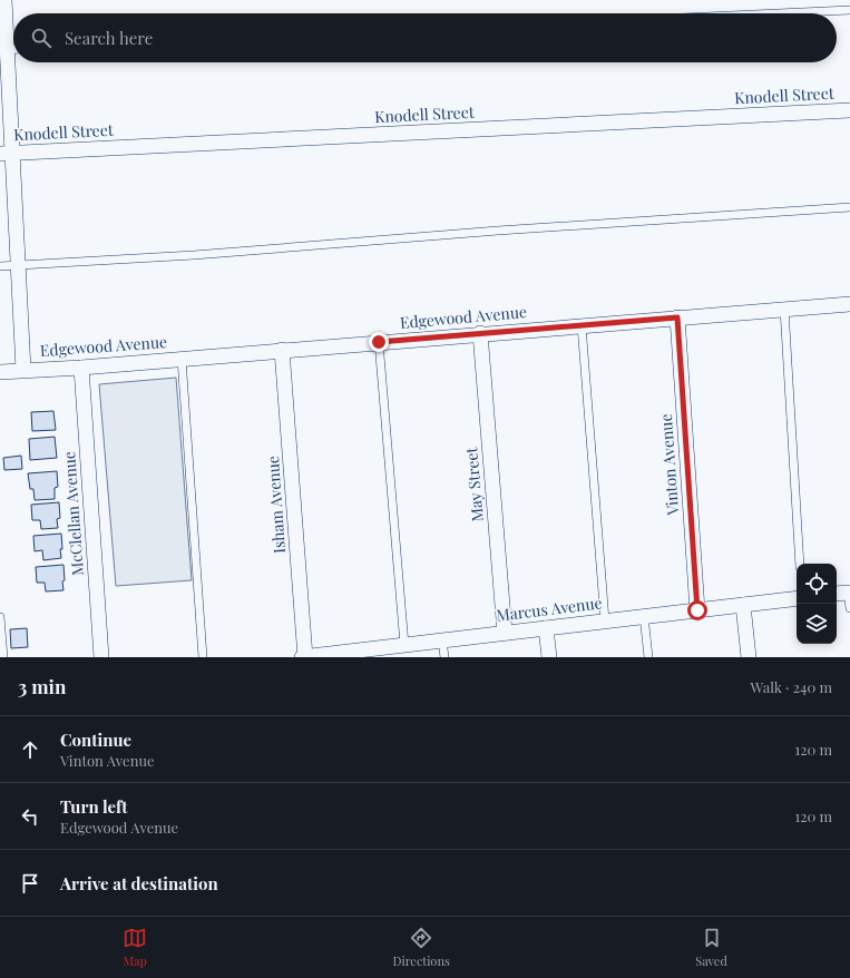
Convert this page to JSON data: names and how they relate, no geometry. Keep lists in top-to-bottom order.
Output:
{
  "streets": {
    "street": [
      "Knodell Street",
      "Edgewood Avenue",
      "Vinton Avenue",
      "May Street",
      "Isham Avenue",
      "McClellan Avenue",
      "Marcus Avenue"
    ]
  },
  "crossings": [
    ["Edgewood Avenue", "Vinton Avenue"],
    ["Edgewood Avenue", "May Street"],
    ["Edgewood Avenue", "Isham Avenue"],
    ["Edgewood Avenue", "McClellan Avenue"],
    ["Vinton Avenue", "Marcus Avenue"],
    ["May Street", "Marcus Avenue"],
    ["Isham Avenue", "Marcus Avenue"]
  ],
  "page": {
    "search": "Search here",
    "heading": ["3 min", "Walk · 240 m"],
    "list": [
      ["Continue", "Vinton Avenue", "120 m"],
      ["Turn left", "Edgewood Avenue", "120 m"],
      "Arrive at destination"
    ],
    "nav": ["Map", "Directions", "Saved"]
  }
}
